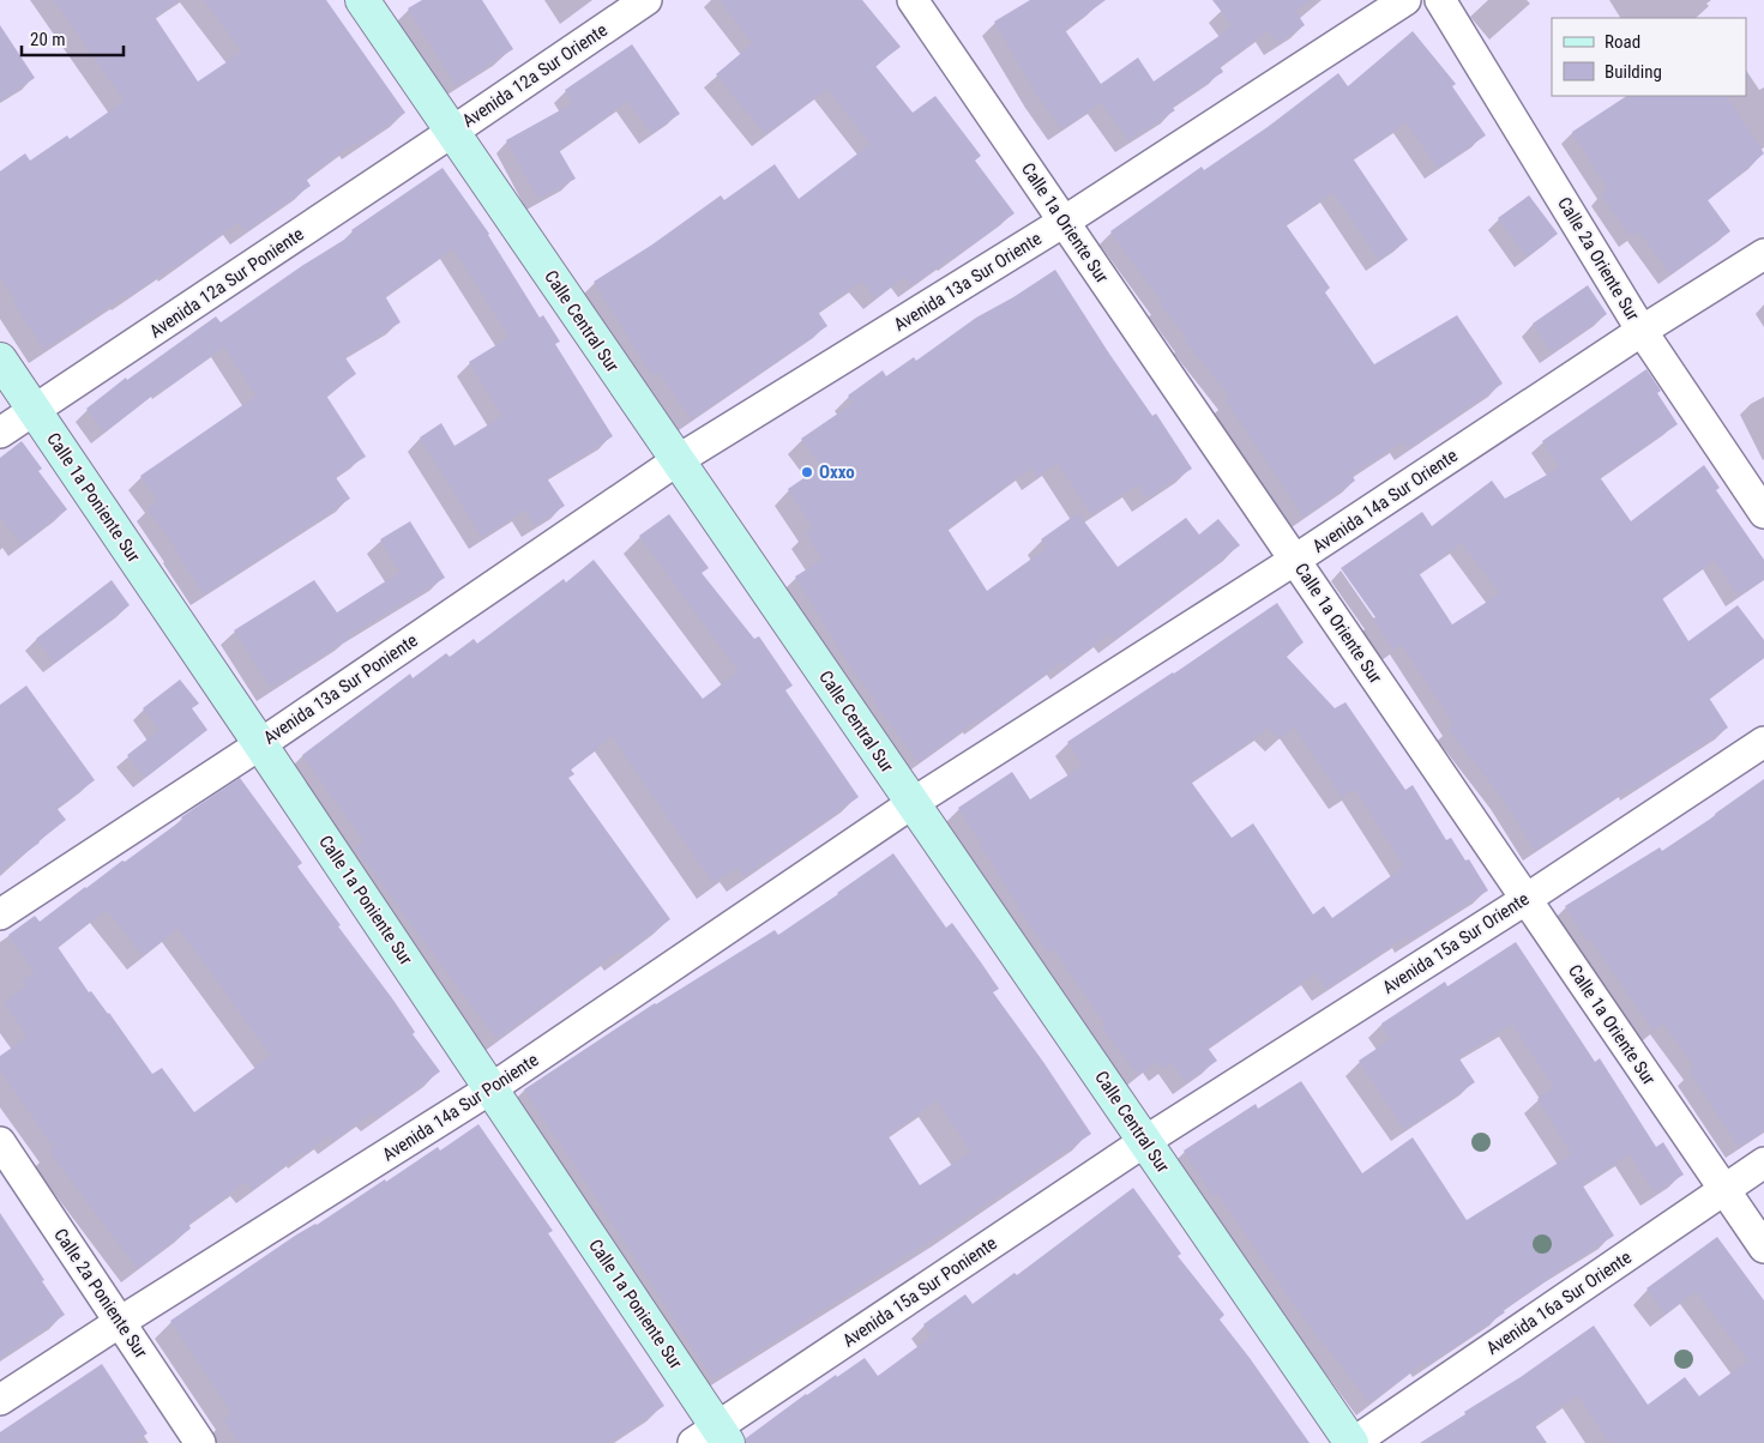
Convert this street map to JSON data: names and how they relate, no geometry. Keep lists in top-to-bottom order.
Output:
{
  "streets": {
    "street": [
      "Avenida 12a Sur Oriente",
      "Calle 1a Oriente Sur",
      "Calle 2a Oriente Sur",
      "Avenida 13a Sur Oriente",
      "Avenida 12a Sur Poniente",
      "Calle Central Sur",
      "Calle 1a Poniente Sur",
      "Avenida 14a Sur Oriente",
      "Avenida 13a Sur Poniente",
      "Avenida 15a Sur Oriente",
      "Avenida 14a Sur Poniente",
      "Avenida 15a Sur Poniente",
      "Calle 2a Poniente Sur",
      "Avenida 16a Sur Oriente"
    ]
  },
  "crossings": [
    ["Avenida 12a Sur Oriente", "Avenida 12a Sur Poniente"],
    ["Avenida 12a Sur Oriente", "Calle Central Sur"],
    ["Calle 1a Oriente Sur", "Avenida 13a Sur Oriente"],
    ["Calle 1a Oriente Sur", "Avenida 14a Sur Oriente"],
    ["Calle 1a Oriente Sur", "Avenida 15a Sur Oriente"],
    ["Calle 1a Oriente Sur", "Avenida 16a Sur Oriente"],
    ["Calle 2a Oriente Sur", "Avenida 14a Sur Oriente"],
    ["Avenida 13a Sur Oriente", "Calle Central Sur"],
    ["Avenida 13a Sur Oriente", "Avenida 13a Sur Poniente"],
    ["Avenida 12a Sur Poniente", "Calle Central Sur"],
    ["Avenida 12a Sur Poniente", "Calle 1a Poniente Sur"],
    ["Calle Central Sur", "Avenida 14a Sur Oriente"],
    ["Calle Central Sur", "Avenida 13a Sur Poniente"],
    ["Calle Central Sur", "Avenida 15a Sur Oriente"],
    ["Calle Central Sur", "Avenida 14a Sur Poniente"],
    ["Calle Central Sur", "Avenida 15a Sur Poniente"],
    ["Calle Central Sur", "Avenida 16a Sur Oriente"],
    ["Calle 1a Poniente Sur", "Avenida 13a Sur Poniente"],
    ["Calle 1a Poniente Sur", "Avenida 14a Sur Poniente"],
    ["Calle 1a Poniente Sur", "Avenida 15a Sur Poniente"],
    ["Avenida 14a Sur Oriente", "Avenida 14a Sur Poniente"],
    ["Avenida 15a Sur Oriente", "Avenida 15a Sur Poniente"],
    ["Avenida 14a Sur Poniente", "Calle 2a Poniente Sur"]
  ],
  "places": ["Oxxo"],
  "legend": ["Road", "Building"],
  "scale_bar": "20 m"
}
